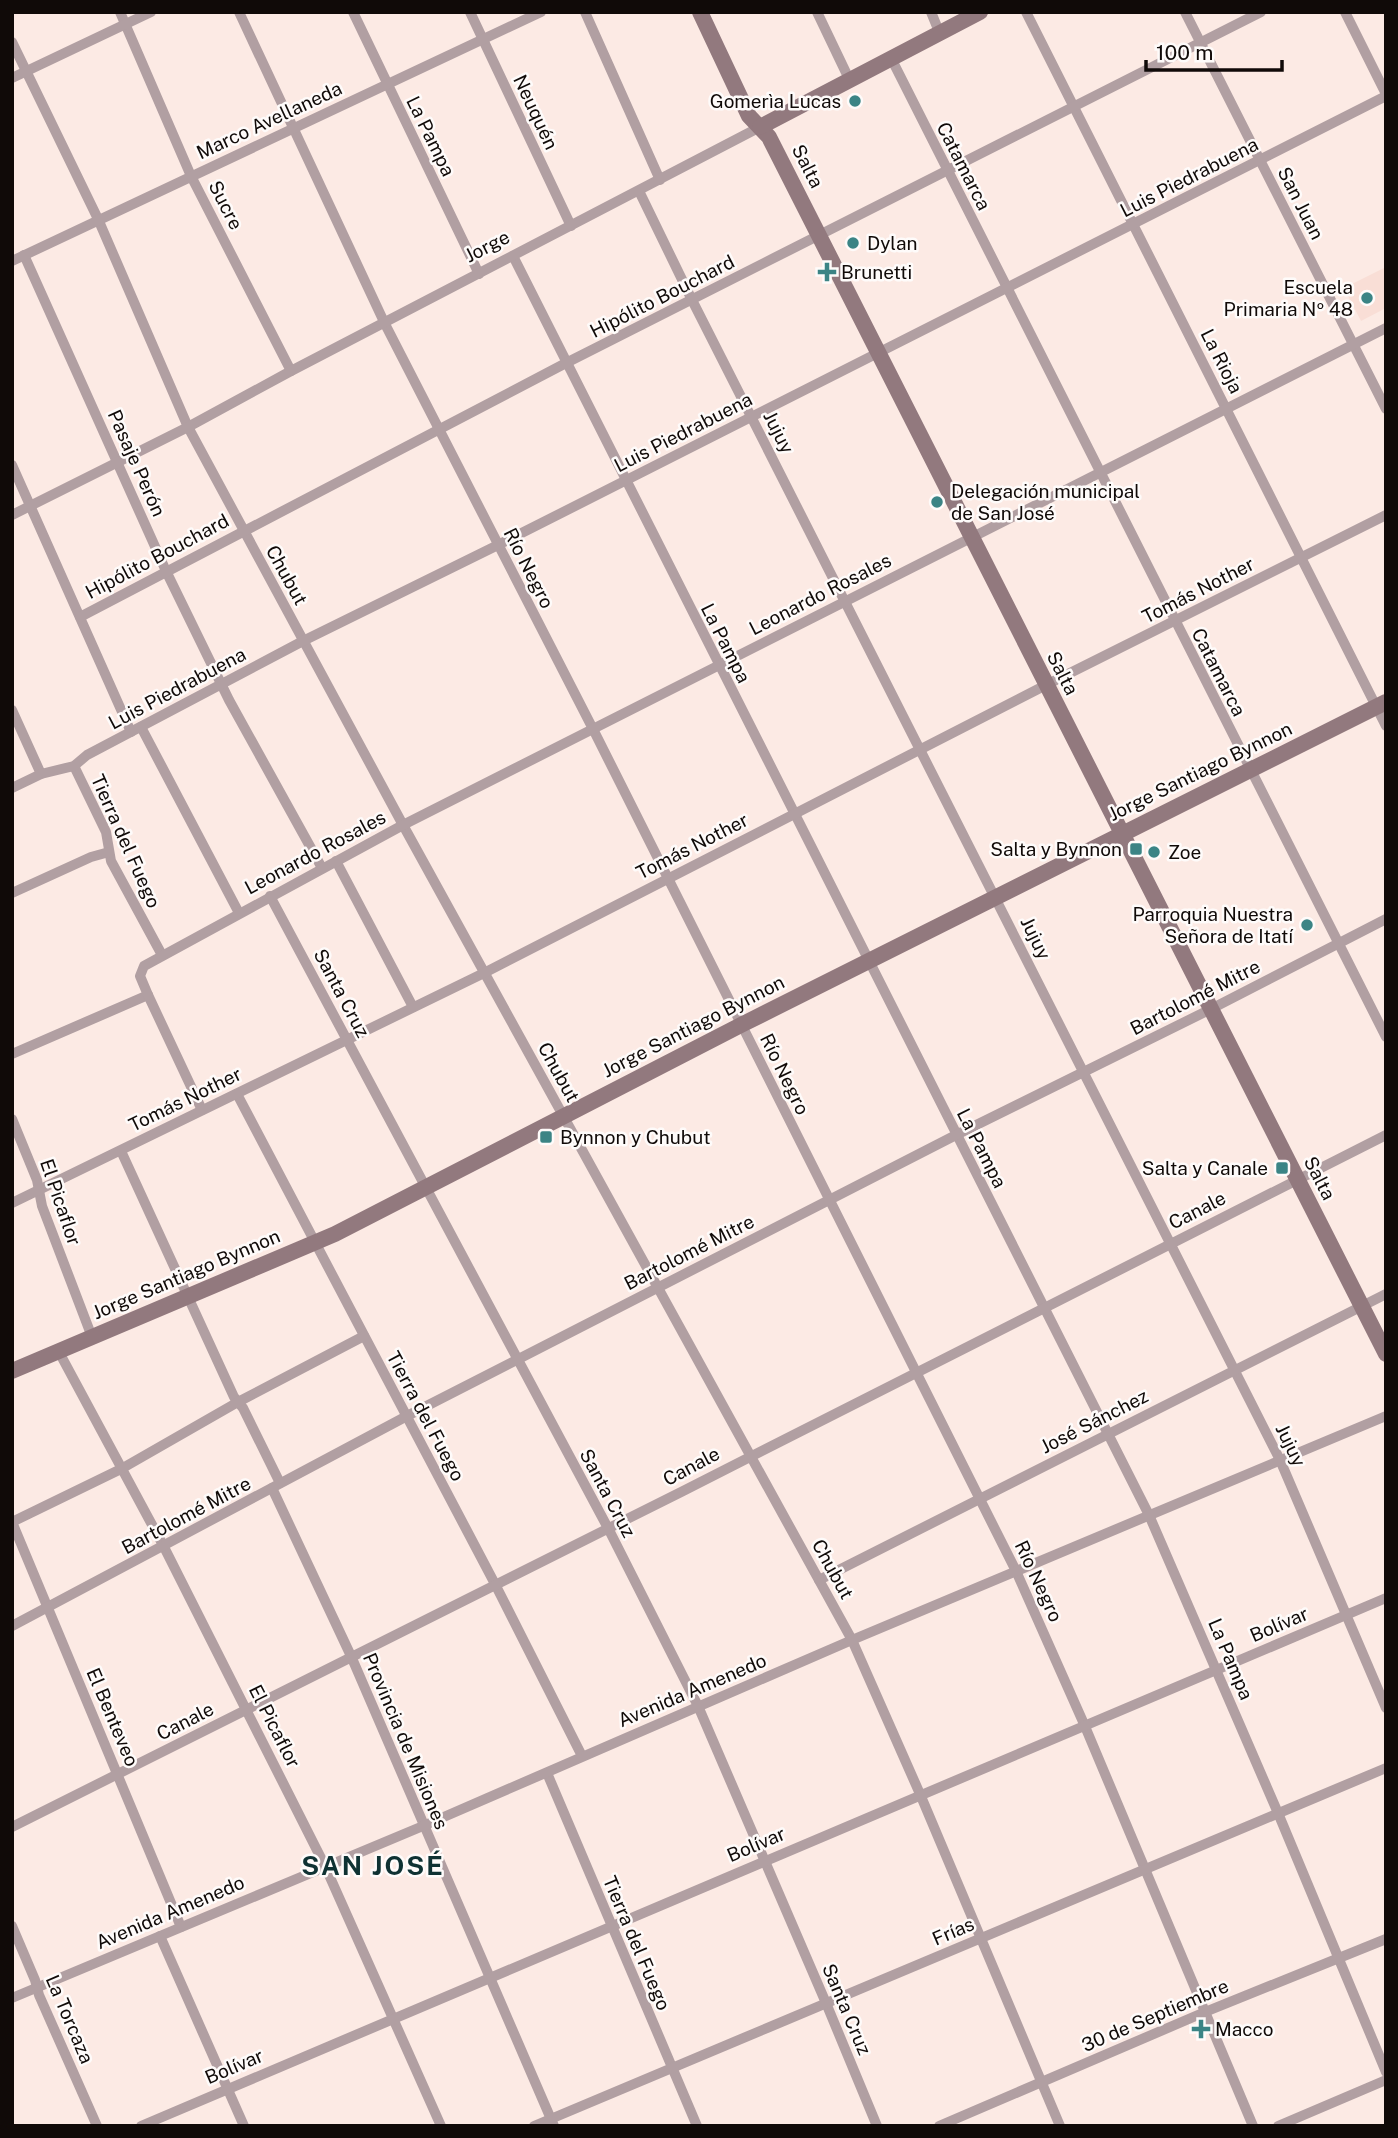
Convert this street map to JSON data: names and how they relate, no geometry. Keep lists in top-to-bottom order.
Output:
{
  "streets": {
    "street": [
      "Neuquén",
      "Marco Avellaneda",
      "La Pampa",
      "Salta",
      "Catamarca",
      "Luis Piedrabuena",
      "San Juan",
      "Sucre",
      "Jorge",
      "Hipólito Bouchard",
      "La Rioja",
      "Jujuy",
      "Pasaje Perón",
      "Río Negro",
      "Chubut",
      "Tomás Nother",
      "Leonardo Rosales",
      "Jorge Santiago Bynnon",
      "Tierra del Fuego",
      "Santa Cruz",
      "Bartolomé Mitre",
      "El Picaflor",
      "Canale",
      "José Sánchez",
      "Bolívar",
      "Avenida Amenedo",
      "El Benteveo",
      "Provincia de Misiones",
      "Frías",
      "30 de Septiembre",
      "La Torcaza"
    ]
  },
  "crossings": [
    ["Neuquén", "Marco Avellaneda"],
    ["Neuquén", "Jorge"],
    ["Marco Avellaneda", "La Pampa"],
    ["Marco Avellaneda", "Sucre"],
    ["Marco Avellaneda", "Pasaje Perón"],
    ["Marco Avellaneda", "Río Negro"],
    ["Marco Avellaneda", "Chubut"],
    ["La Pampa", "Luis Piedrabuena"],
    ["La Pampa", "Jorge"],
    ["La Pampa", "Hipólito Bouchard"],
    ["La Pampa", "Tomás Nother"],
    ["La Pampa", "Leonardo Rosales"],
    ["La Pampa", "Jorge Santiago Bynnon"],
    ["La Pampa", "Bartolomé Mitre"],
    ["La Pampa", "Canale"],
    ["La Pampa", "José Sánchez"],
    ["La Pampa", "Bolívar"],
    ["La Pampa", "Avenida Amenedo"],
    ["La Pampa", "Frías"],
    ["La Pampa", "30 de Septiembre"],
    ["Salta", "Luis Piedrabuena"],
    ["Salta", "Jorge"],
    ["Salta", "Hipólito Bouchard"],
    ["Salta", "Tomás Nother"],
    ["Salta", "Leonardo Rosales"],
    ["Salta", "Jorge Santiago Bynnon"],
    ["Salta", "Bartolomé Mitre"],
    ["Salta", "Canale"],
    ["Salta", "José Sánchez"],
    ["Catamarca", "Luis Piedrabuena"],
    ["Catamarca", "Jorge"],
    ["Catamarca", "Hipólito Bouchard"],
    ["Catamarca", "Tomás Nother"],
    ["Catamarca", "Leonardo Rosales"],
    ["Catamarca", "Jorge Santiago Bynnon"],
    ["Catamarca", "Bartolomé Mitre"],
    ["Luis Piedrabuena", "San Juan"],
    ["Luis Piedrabuena", "La Rioja"],
    ["Luis Piedrabuena", "Jujuy"],
    ["Luis Piedrabuena", "Pasaje Perón"],
    ["Luis Piedrabuena", "Río Negro"],
    ["Luis Piedrabuena", "Chubut"],
    ["Luis Piedrabuena", "Tierra del Fuego"],
    ["San Juan", "Hipólito Bouchard"],
    ["San Juan", "Leonardo Rosales"],
    ["Sucre", "Jorge"],
    ["Jorge", "Jujuy"],
    ["Jorge", "Pasaje Perón"],
    ["Jorge", "Río Negro"],
    ["Jorge", "Chubut"],
    ["Hipólito Bouchard", "La Rioja"],
    ["Hipólito Bouchard", "Jujuy"],
    ["Hipólito Bouchard", "Pasaje Perón"],
    ["Hipólito Bouchard", "Río Negro"],
    ["Hipólito Bouchard", "Chubut"],
    ["La Rioja", "Tomás Nother"],
    ["La Rioja", "Leonardo Rosales"],
    ["La Rioja", "Jorge Santiago Bynnon"],
    ["Jujuy", "Tomás Nother"],
    ["Jujuy", "Leonardo Rosales"],
    ["Jujuy", "Jorge Santiago Bynnon"],
    ["Jujuy", "Bartolomé Mitre"],
    ["Jujuy", "Canale"],
    ["Jujuy", "José Sánchez"],
    ["Jujuy", "Bolívar"],
    ["Jujuy", "Avenida Amenedo"],
    ["Pasaje Perón", "Leonardo Rosales"],
    ["Río Negro", "Tomás Nother"],
    ["Río Negro", "Leonardo Rosales"],
    ["Río Negro", "Jorge Santiago Bynnon"],
    ["Río Negro", "Bartolomé Mitre"],
    ["Río Negro", "Canale"],
    ["Río Negro", "José Sánchez"],
    ["Río Negro", "Bolívar"],
    ["Río Negro", "Avenida Amenedo"],
    ["Río Negro", "Frías"],
    ["Río Negro", "30 de Septiembre"],
    ["Chubut", "Tomás Nother"],
    ["Chubut", "Leonardo Rosales"],
    ["Chubut", "Jorge Santiago Bynnon"],
    ["Chubut", "Bartolomé Mitre"],
    ["Chubut", "Canale"],
    ["Chubut", "José Sánchez"],
    ["Chubut", "Bolívar"],
    ["Chubut", "Avenida Amenedo"],
    ["Chubut", "Frías"],
    ["Chubut", "30 de Septiembre"],
    ["Tomás Nother", "Tierra del Fuego"],
    ["Tomás Nother", "Santa Cruz"],
    ["Tomás Nother", "El Picaflor"],
    ["Tomás Nother", "Provincia de Misiones"],
    ["Leonardo Rosales", "Tierra del Fuego"],
    ["Leonardo Rosales", "Santa Cruz"],
    ["Jorge Santiago Bynnon", "Tierra del Fuego"],
    ["Jorge Santiago Bynnon", "Santa Cruz"],
    ["Jorge Santiago Bynnon", "El Picaflor"],
    ["Jorge Santiago Bynnon", "Provincia de Misiones"],
    ["Tierra del Fuego", "Bartolomé Mitre"],
    ["Tierra del Fuego", "Canale"],
    ["Tierra del Fuego", "Bolívar"],
    ["Tierra del Fuego", "Avenida Amenedo"],
    ["Tierra del Fuego", "Frías"],
    ["Santa Cruz", "Bartolomé Mitre"],
    ["Santa Cruz", "Canale"],
    ["Santa Cruz", "Bolívar"],
    ["Santa Cruz", "Avenida Amenedo"],
    ["Santa Cruz", "Frías"],
    ["Bartolomé Mitre", "El Picaflor"],
    ["Bartolomé Mitre", "El Benteveo"],
    ["Bartolomé Mitre", "Provincia de Misiones"],
    ["El Picaflor", "Canale"],
    ["El Picaflor", "Bolívar"],
    ["El Picaflor", "Avenida Amenedo"],
    ["Canale", "El Benteveo"],
    ["Canale", "Provincia de Misiones"],
    ["Bolívar", "Provincia de Misiones"],
    ["Avenida Amenedo", "El Benteveo"],
    ["Avenida Amenedo", "Provincia de Misiones"],
    ["Avenida Amenedo", "La Torcaza"],
    ["Provincia de Misiones", "Frías"]
  ],
  "districts": ["SAN JOSÉ"],
  "places": {
    "other": [
      "Gomerìa Lucas",
      "Dylan",
      "Escuela Primaria Nº 48",
      "Delegación municipal de San José",
      "Zoe",
      "Parroquia Nuestra Señora de Itatí"
    ],
    "health": ["Brunetti", "Macco"],
    "transit": ["Salta y Bynnon", "Bynnon y Chubut", "Salta y Canale"]
  },
  "scale_bar": "100 m"
}
